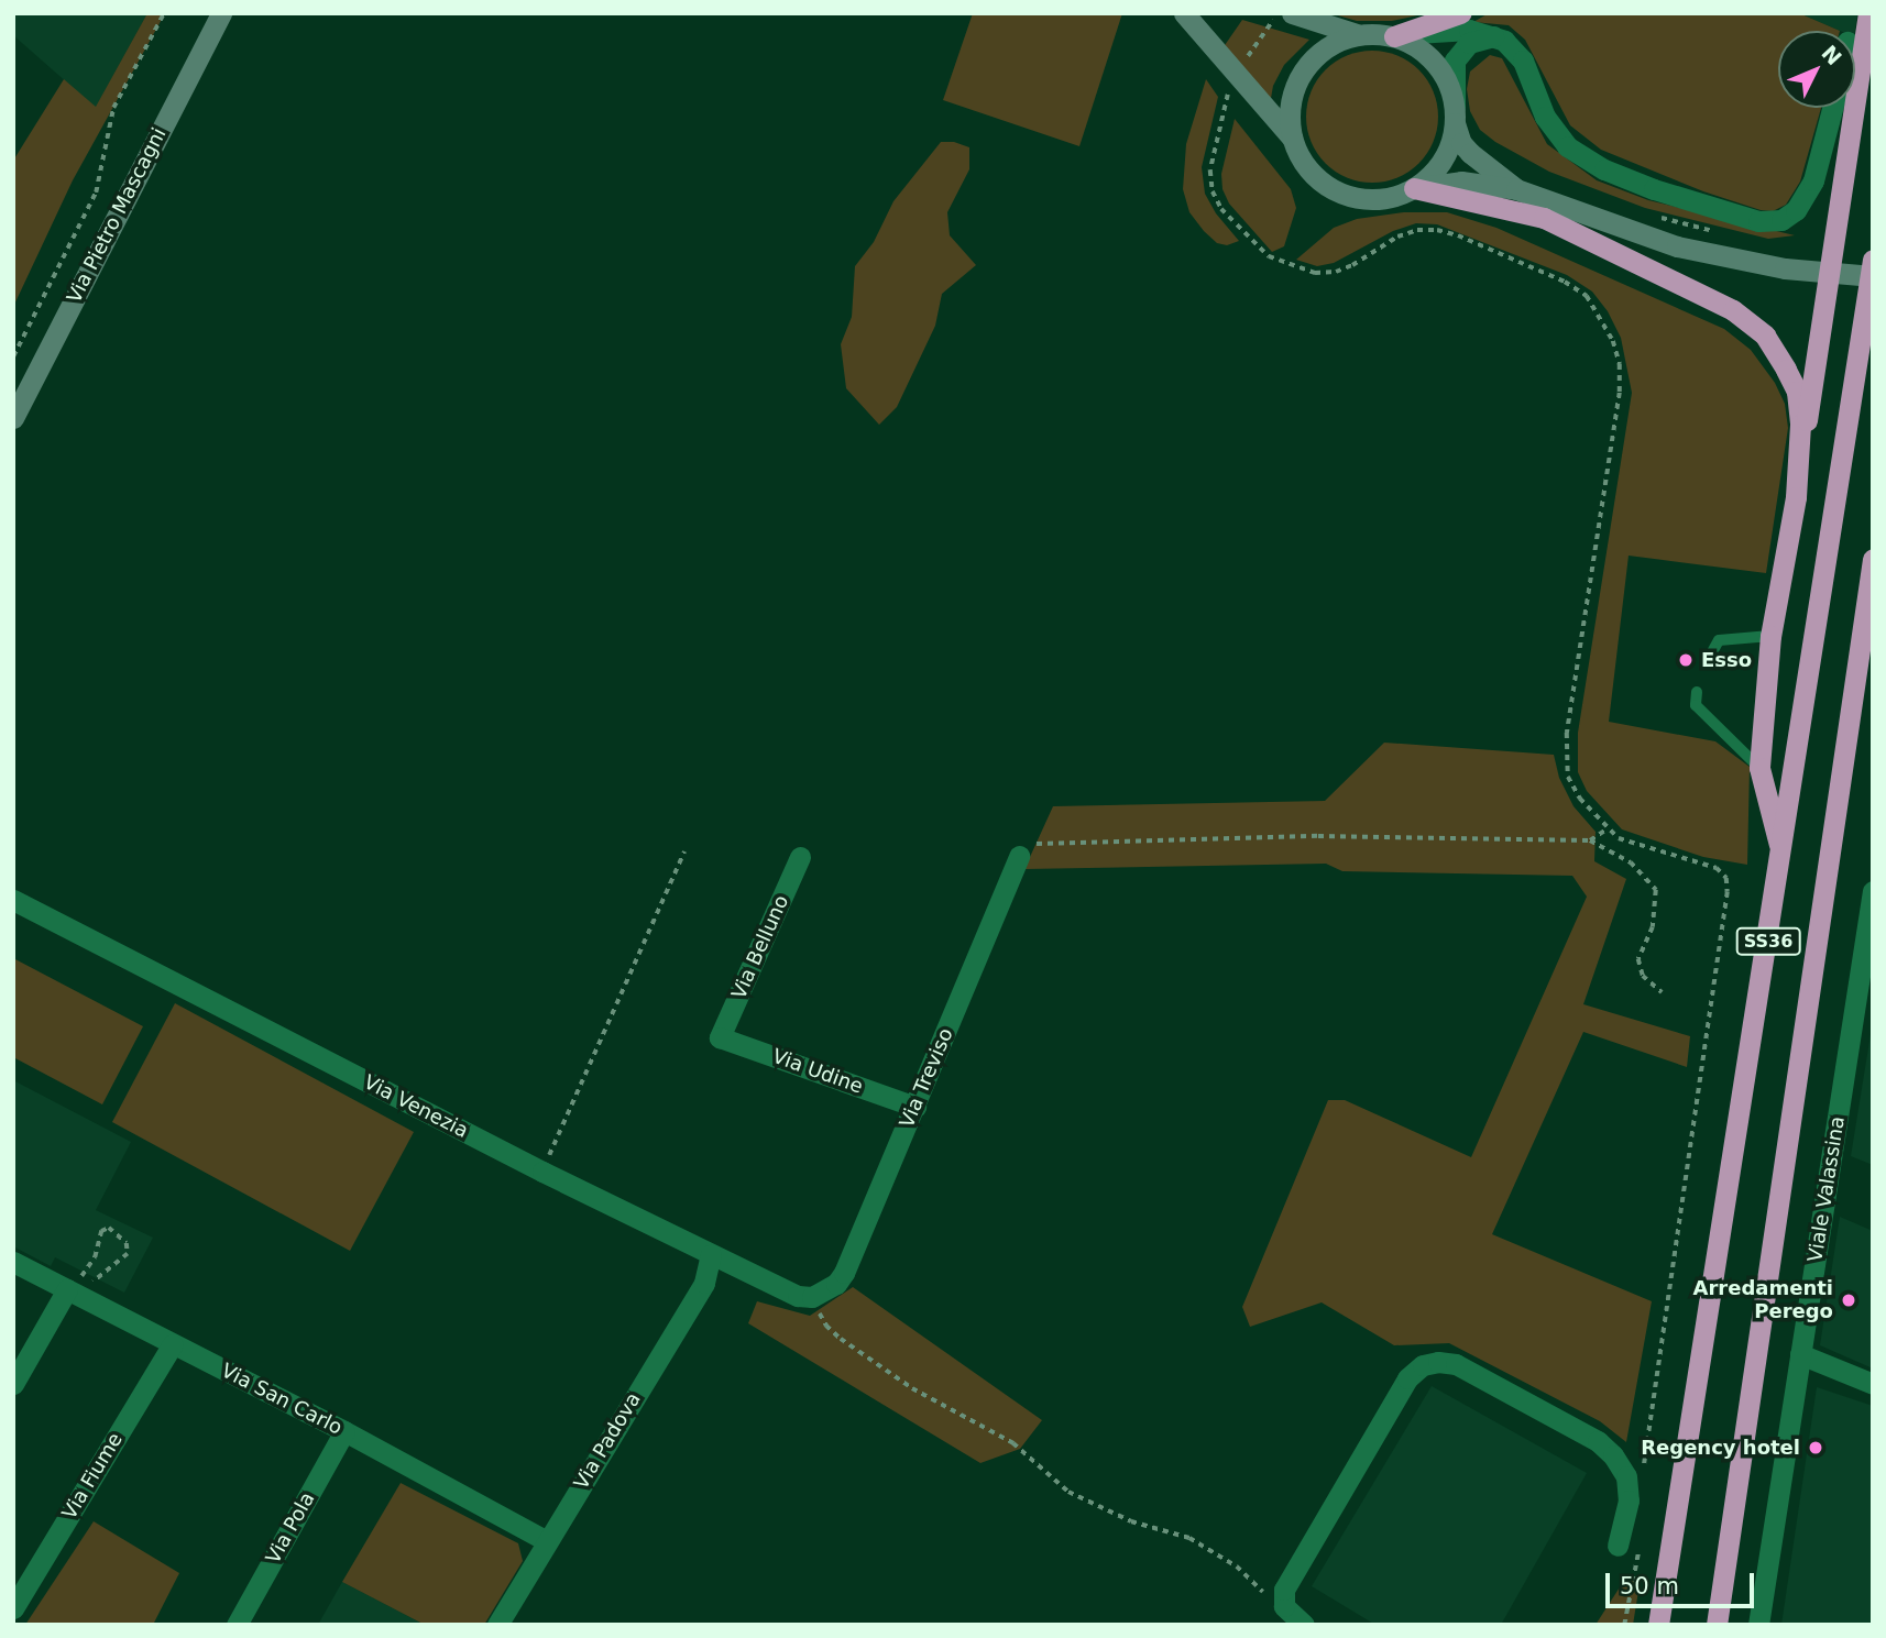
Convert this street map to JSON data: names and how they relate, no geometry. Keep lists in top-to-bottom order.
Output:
{
  "streets": {
    "highway": ["SS36"],
    "main road": ["Via Pietro Mascagni"],
    "street": [
      "Via Belluno",
      "Via Udine",
      "Via Treviso",
      "Via Venezia",
      "Viale Valassina",
      "Via San Carlo",
      "Via Padova",
      "Via Fiume",
      "Via Pola"
    ]
  },
  "crossings": [
    ["Via Belluno", "Via Udine"],
    ["Via Udine", "Via Treviso"],
    ["Via Treviso", "Via Venezia"],
    ["Via Venezia", "Via Padova"],
    ["Via San Carlo", "Via Padova"],
    ["Via San Carlo", "Via Fiume"],
    ["Via San Carlo", "Via Pola"]
  ],
  "places": ["Esso", "Arredamenti Perego", "Regency hotel"],
  "scale_bar": "50 m",
  "north": "top right"
}
